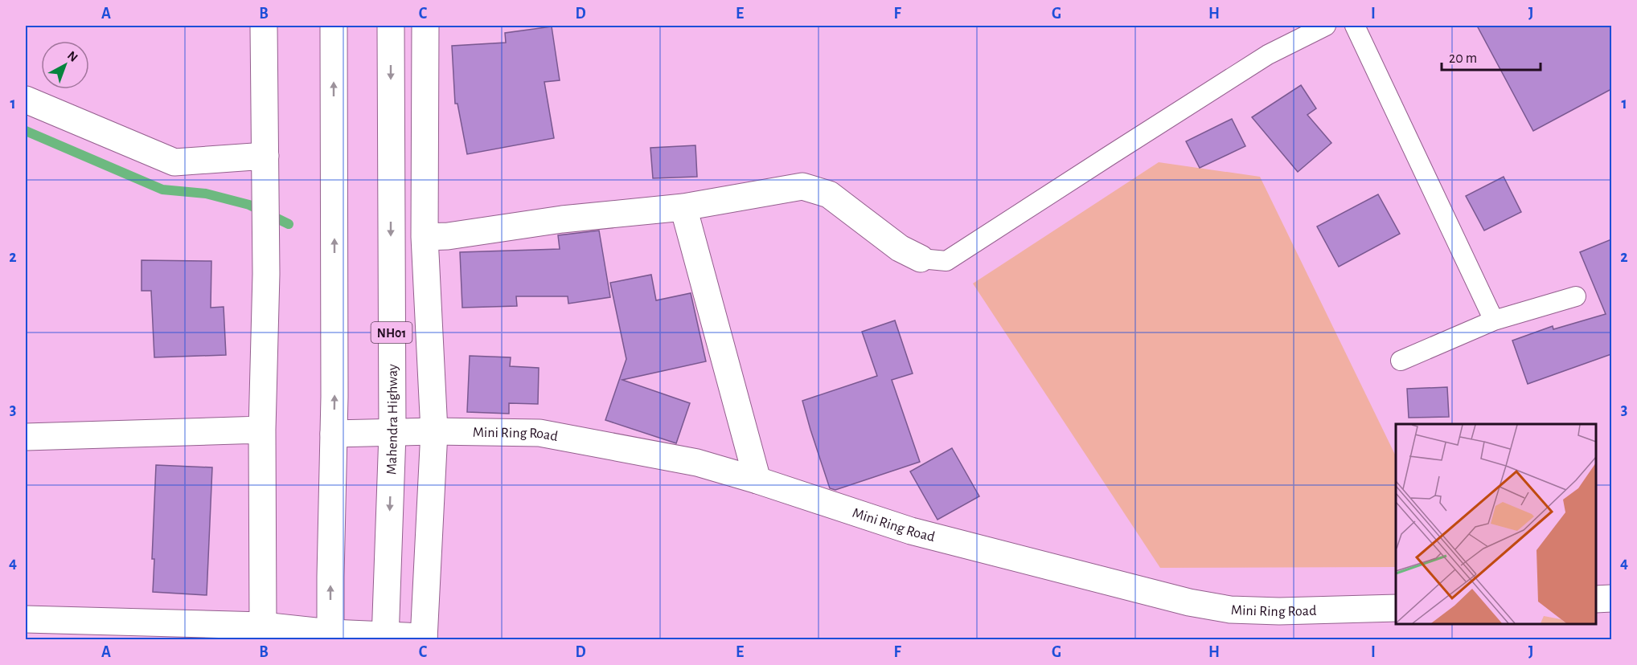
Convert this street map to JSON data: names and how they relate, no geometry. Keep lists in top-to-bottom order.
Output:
{
  "streets": {
    "main road": ["NH01", "Mahendra Highway", "Mini Ring Road"]
  },
  "crossings": [
    ["Mahendra Highway", "Mini Ring Road"]
  ],
  "scale_bar": "20 m",
  "north": "top right",
  "grid": {
    "columns": [
      "A",
      "B",
      "C",
      "D",
      "E",
      "F",
      "G",
      "H",
      "I",
      "J"
    ],
    "rows": [
      "1",
      "2",
      "3",
      "4"
    ]
  }
}
